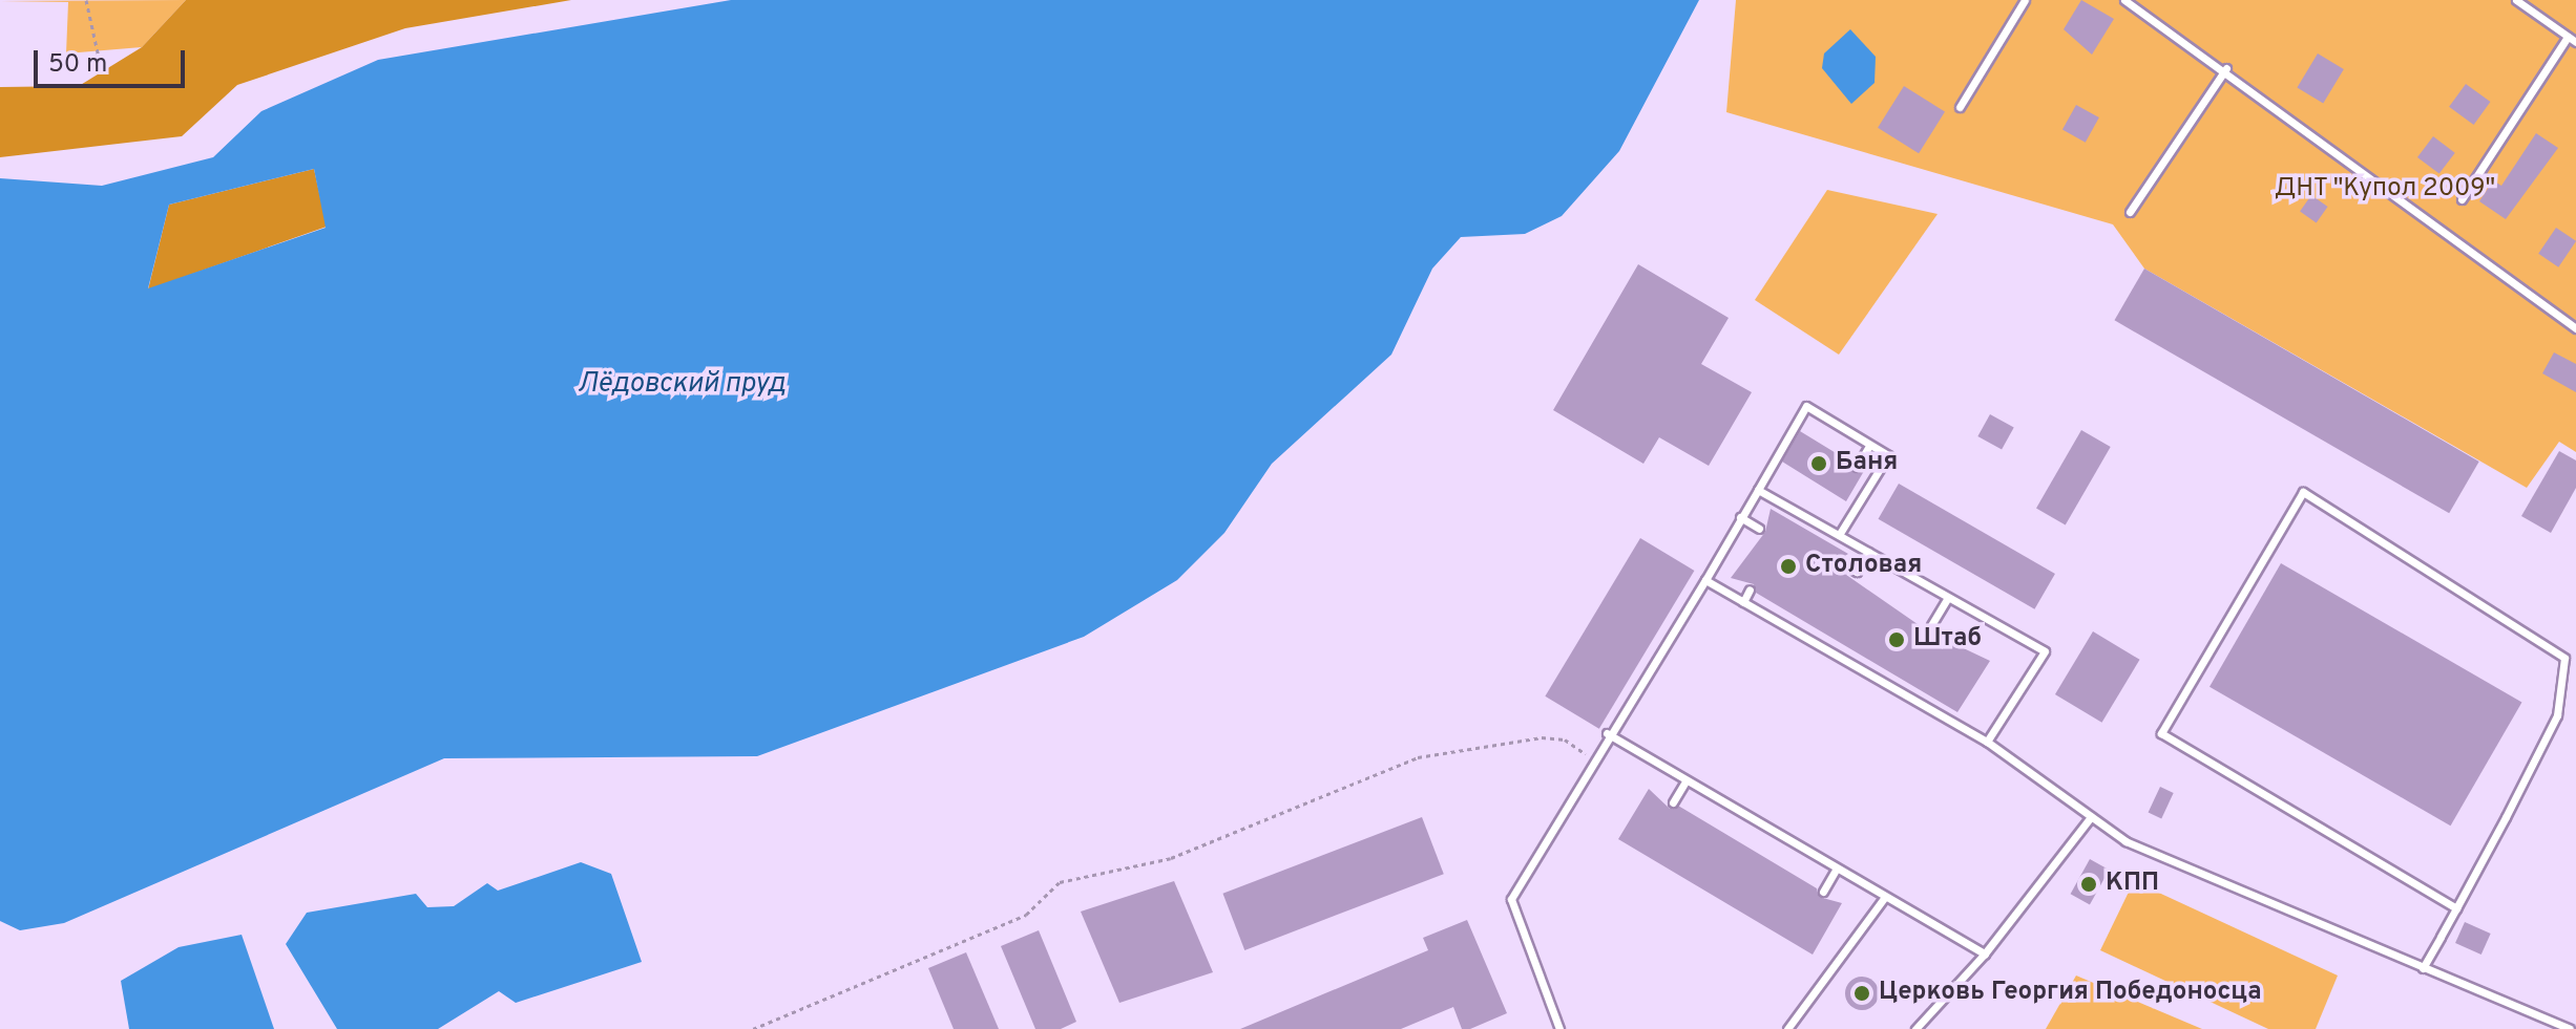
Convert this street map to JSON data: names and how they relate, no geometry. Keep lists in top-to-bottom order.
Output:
{
  "water": ["Лёдовский пруд"],
  "parks": ["ДНТ \"Купол 2009\""],
  "places": [
    "Баня",
    "Столовая",
    "Штаб",
    "КПП",
    "Церковь Георгия Победоносца"
  ],
  "scale_bar": "50 m"
}
